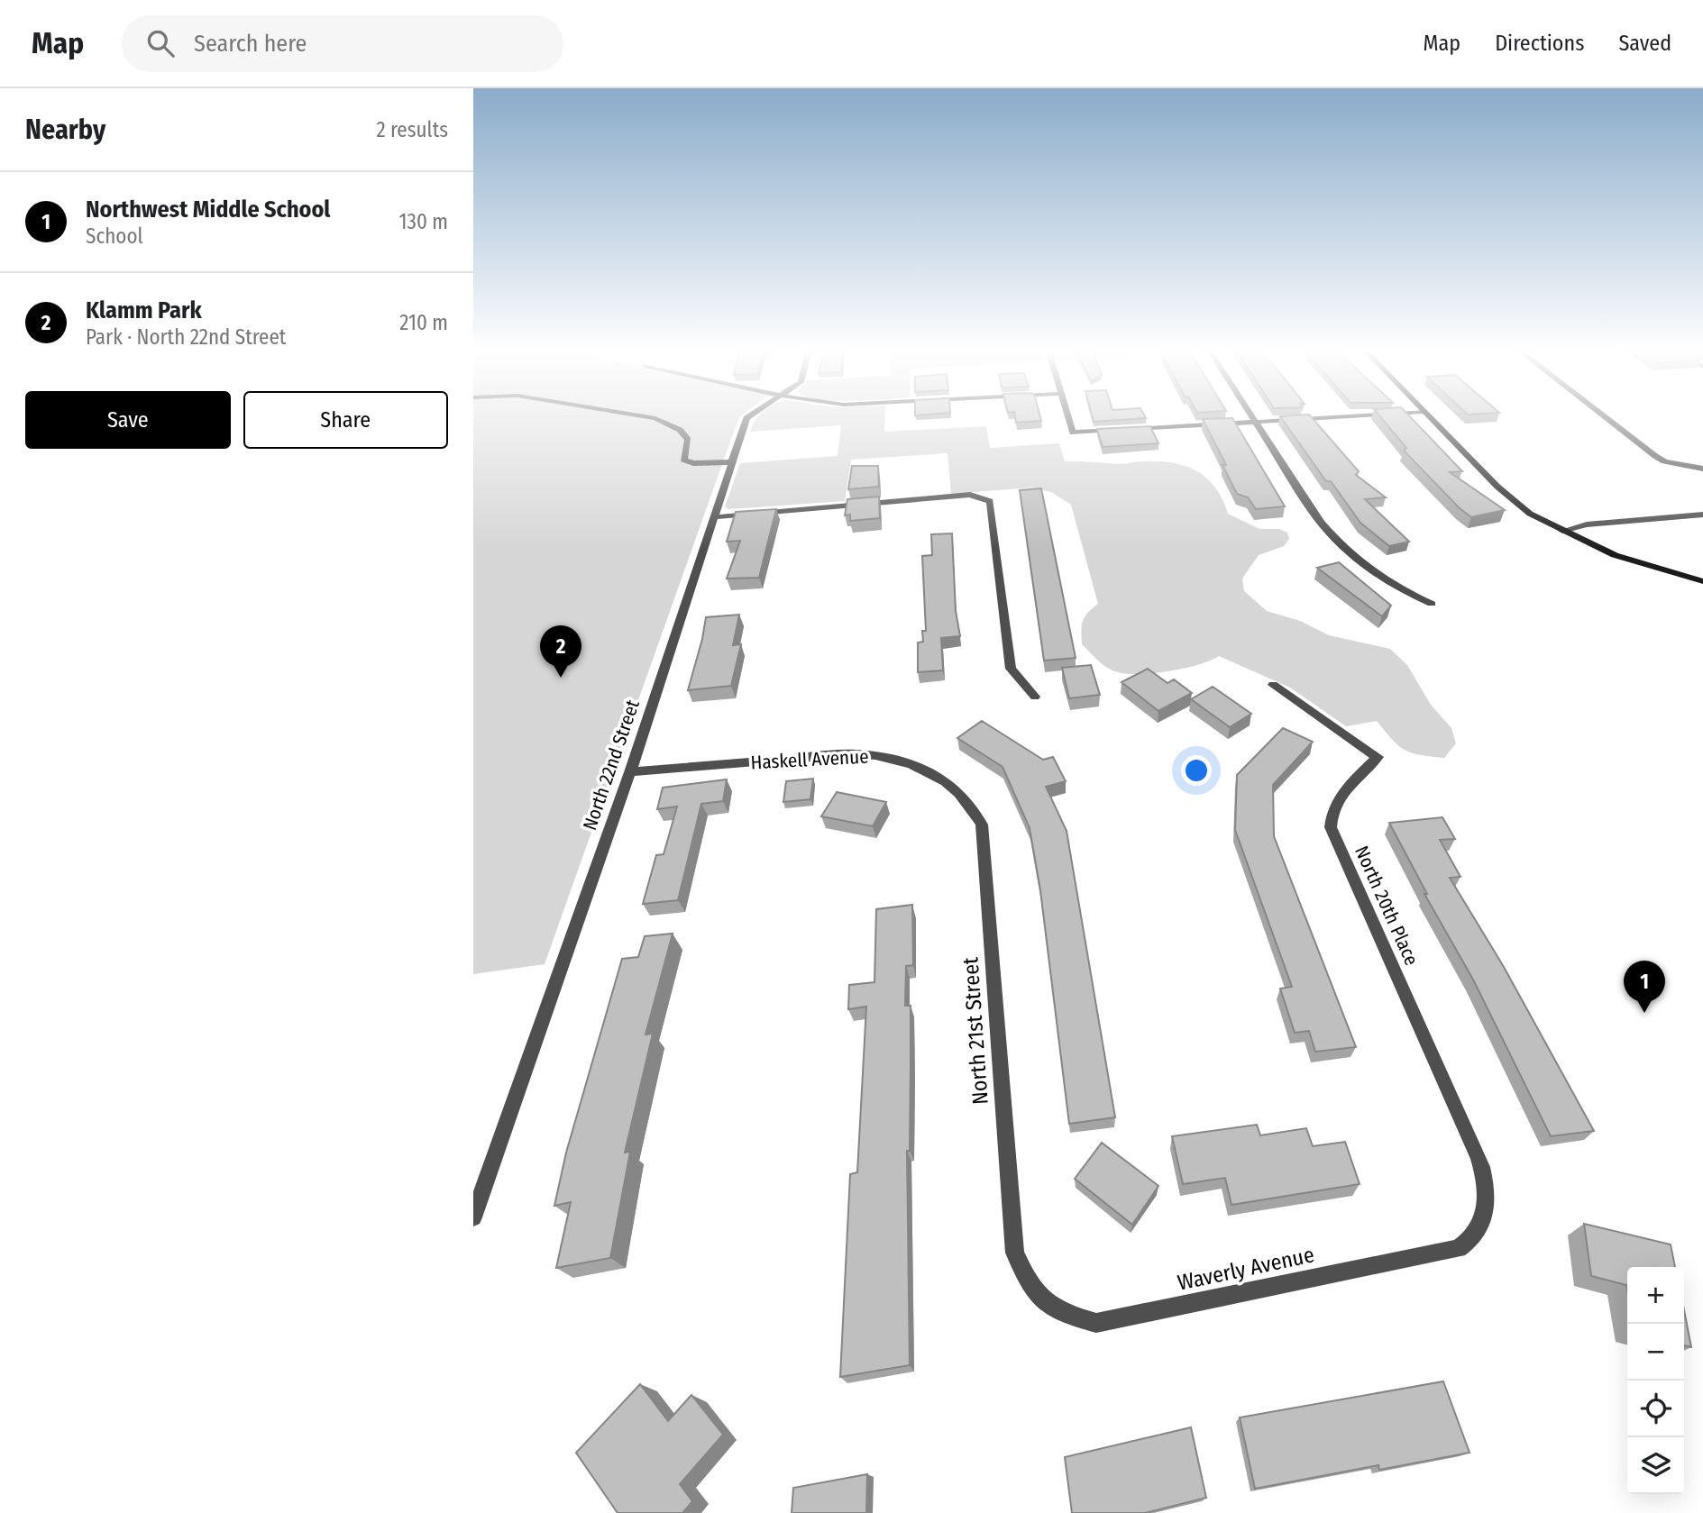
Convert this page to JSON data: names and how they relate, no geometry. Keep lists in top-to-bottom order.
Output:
{
  "streets": {
    "street": [
      "Haskell Avenue",
      "North 22nd Street",
      "North 20th Place",
      "North 21st Street",
      "Waverly Avenue"
    ]
  },
  "crossings": [
    ["Haskell Avenue", "North 22nd Street"],
    ["Haskell Avenue", "North 21st Street"],
    ["North 20th Place", "Waverly Avenue"],
    ["North 21st Street", "Waverly Avenue"]
  ],
  "page": {
    "header": "Map",
    "search": "Search here",
    "nav": ["Map", "Directions", "Saved"],
    "heading": ["Nearby", "2 results"],
    "list": [
      {
        "mark": "1",
        "name": "Northwest Middle School",
        "note": "School",
        "value": "130 m"
      },
      {
        "mark": "2",
        "name": "Klamm Park",
        "note": "Park · North 22nd Street",
        "value": "210 m"
      }
    ],
    "buttons": ["Save", "Share"],
    "pins": ["2", "1"],
    "map_buttons": ["+", "−"]
  }
}
